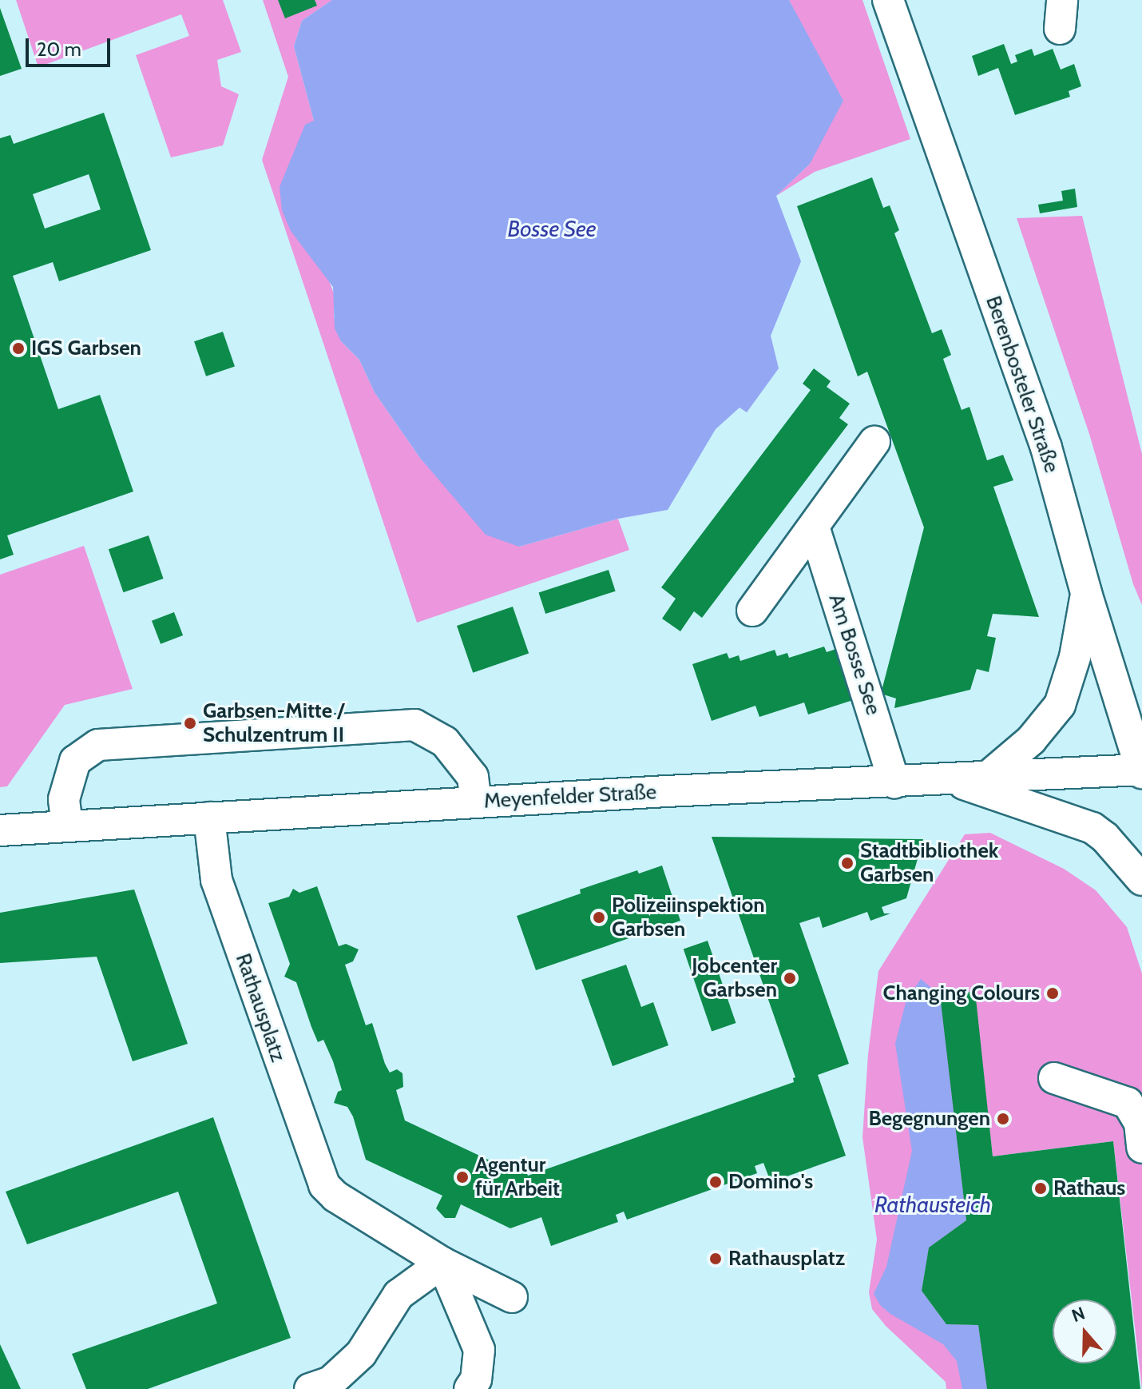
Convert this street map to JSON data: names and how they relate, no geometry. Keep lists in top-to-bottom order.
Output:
{
  "streets": {
    "street": [
      "Berenbosteler Straße",
      "Am Bosse See",
      "Meyenfelder Straße",
      "Rathausplatz"
    ]
  },
  "crossings": [
    ["Berenbosteler Straße", "Meyenfelder Straße"],
    ["Am Bosse See", "Meyenfelder Straße"],
    ["Meyenfelder Straße", "Rathausplatz"]
  ],
  "water": ["Bosse See", "Rathausteich"],
  "places": [
    "IGS Garbsen",
    "Garbsen-Mitte / Schulzentrum II",
    "Stadtbibliothek Garbsen",
    "Polizeiinspektion Garbsen",
    "Jobcenter Garbsen",
    "Changing Colours",
    "Begegnungen",
    "Agentur für Arbeit",
    "Domino's",
    "Rathaus",
    "Rathausplatz"
  ],
  "scale_bar": "20 m",
  "north": "top"
}
